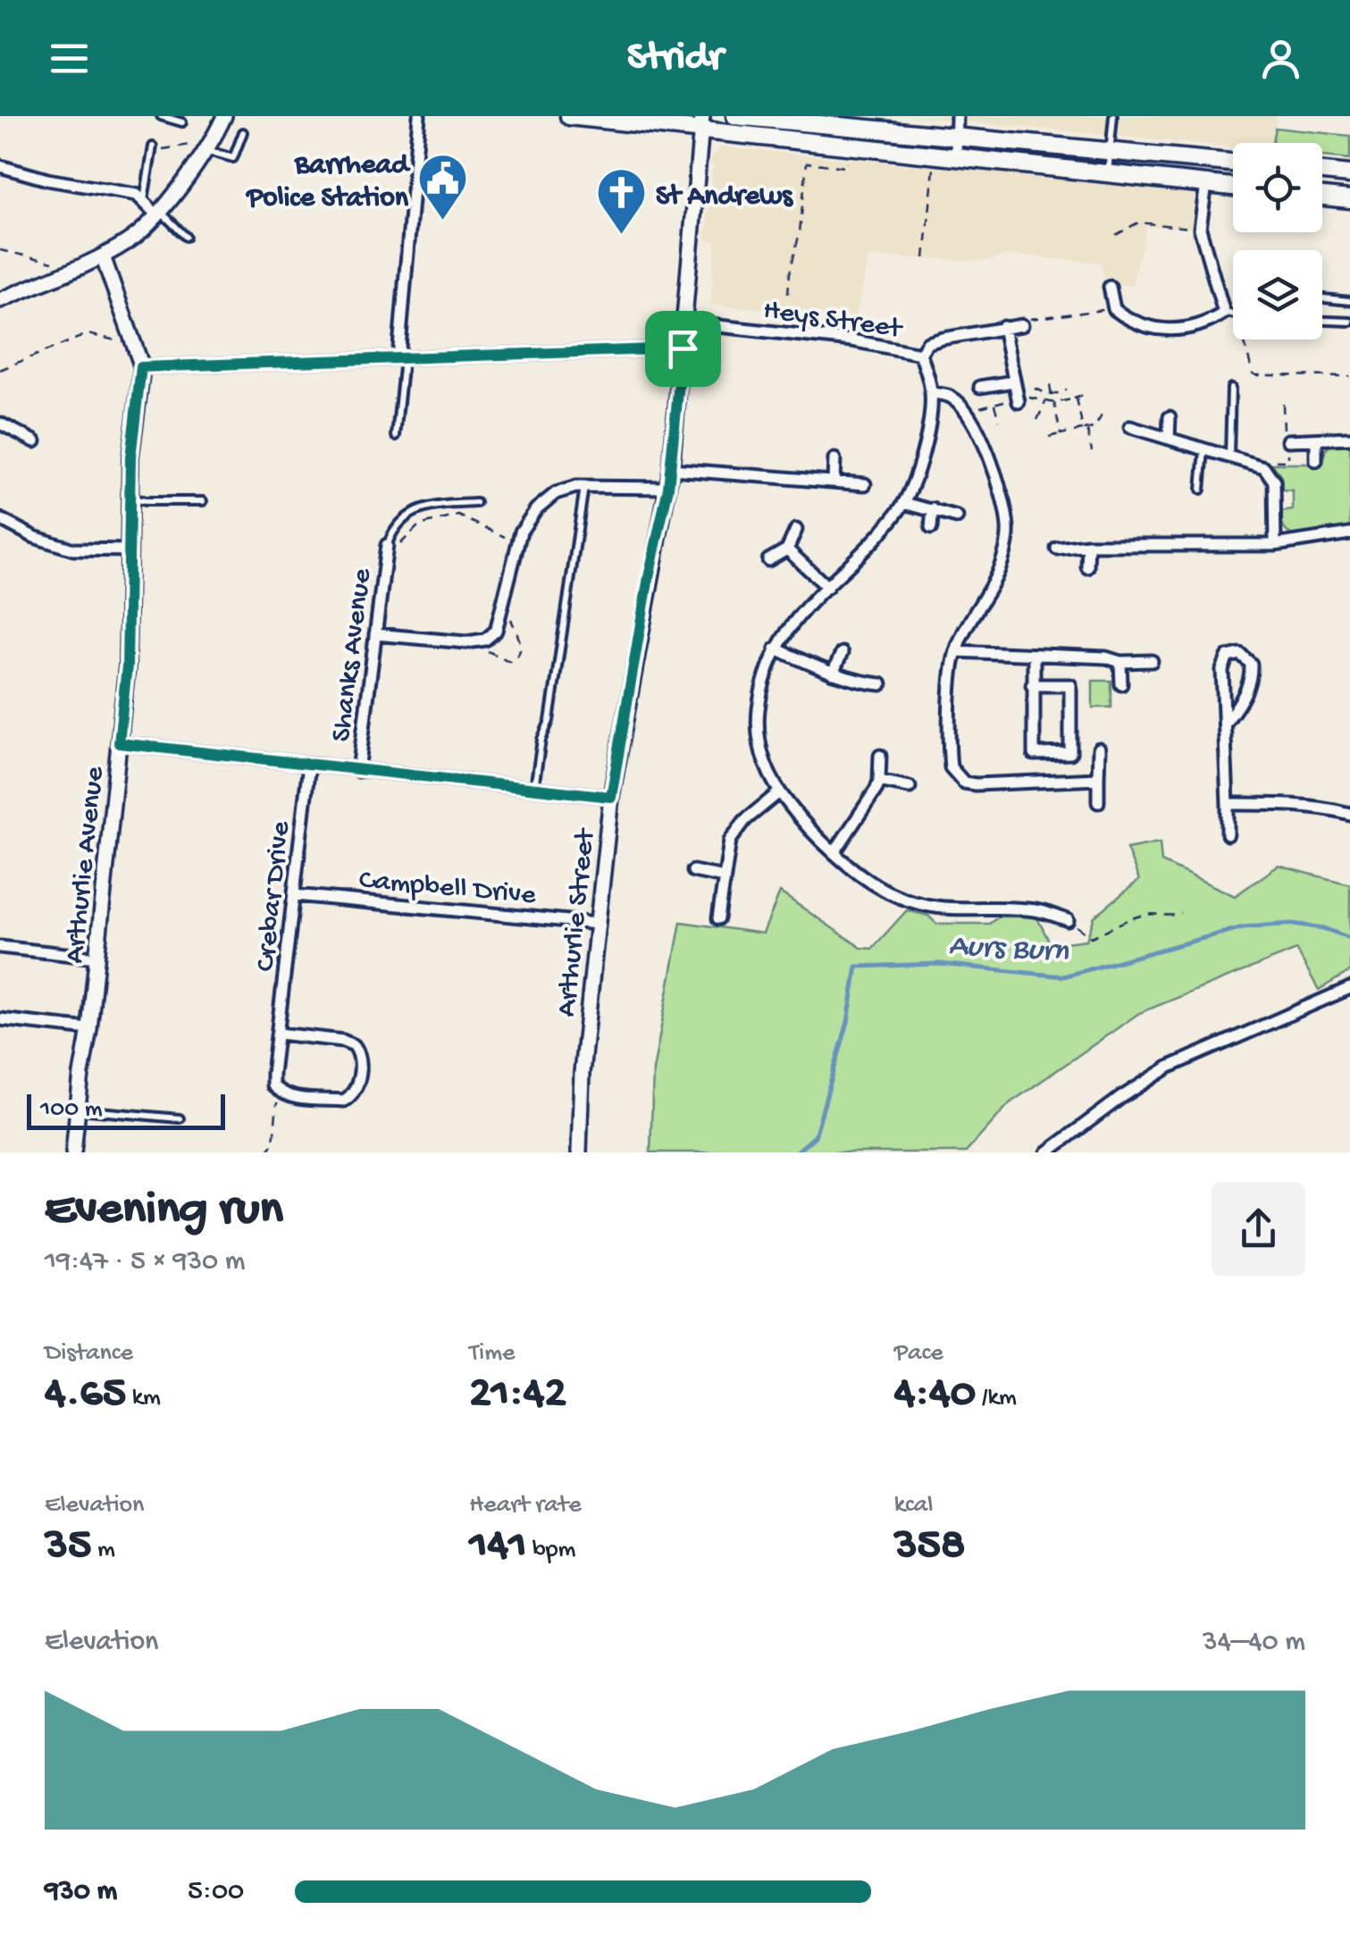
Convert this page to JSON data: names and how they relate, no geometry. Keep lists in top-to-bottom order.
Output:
{
  "streets": {
    "street": [
      "Heys Street",
      "Shanks Avenue",
      "Arthurlie Avenue",
      "Campbell Drive",
      "Crebar Drive",
      "Arthurlie Street"
    ]
  },
  "crossings": [
    ["Heys Street", "Arthurlie Street"],
    ["Campbell Drive", "Crebar Drive"],
    ["Campbell Drive", "Arthurlie Street"]
  ],
  "water": ["Aurs Burn"],
  "places": {
    "public building": ["Barrhead Police Station"],
    "church": ["St Andrews"]
  },
  "scale_bar": "100 m",
  "page": {
    "header": "Stridr",
    "scale": "100 m",
    "heading": ["Evening run", "19:47 · 5 × 930 m"],
    "stats": [
      ["Distance", "4.65 km"],
      ["Time", "21:42"],
      ["Pace", "4:40 /km"],
      ["Elevation", "35 m"],
      ["Heart rate", "141 bpm"],
      ["kcal", "358"]
    ],
    "chart": ["Elevation", "34–40 m"],
    "list": [
      {
        "name": "930 m",
        "note": "5:00"
      }
    ]
  }
}
